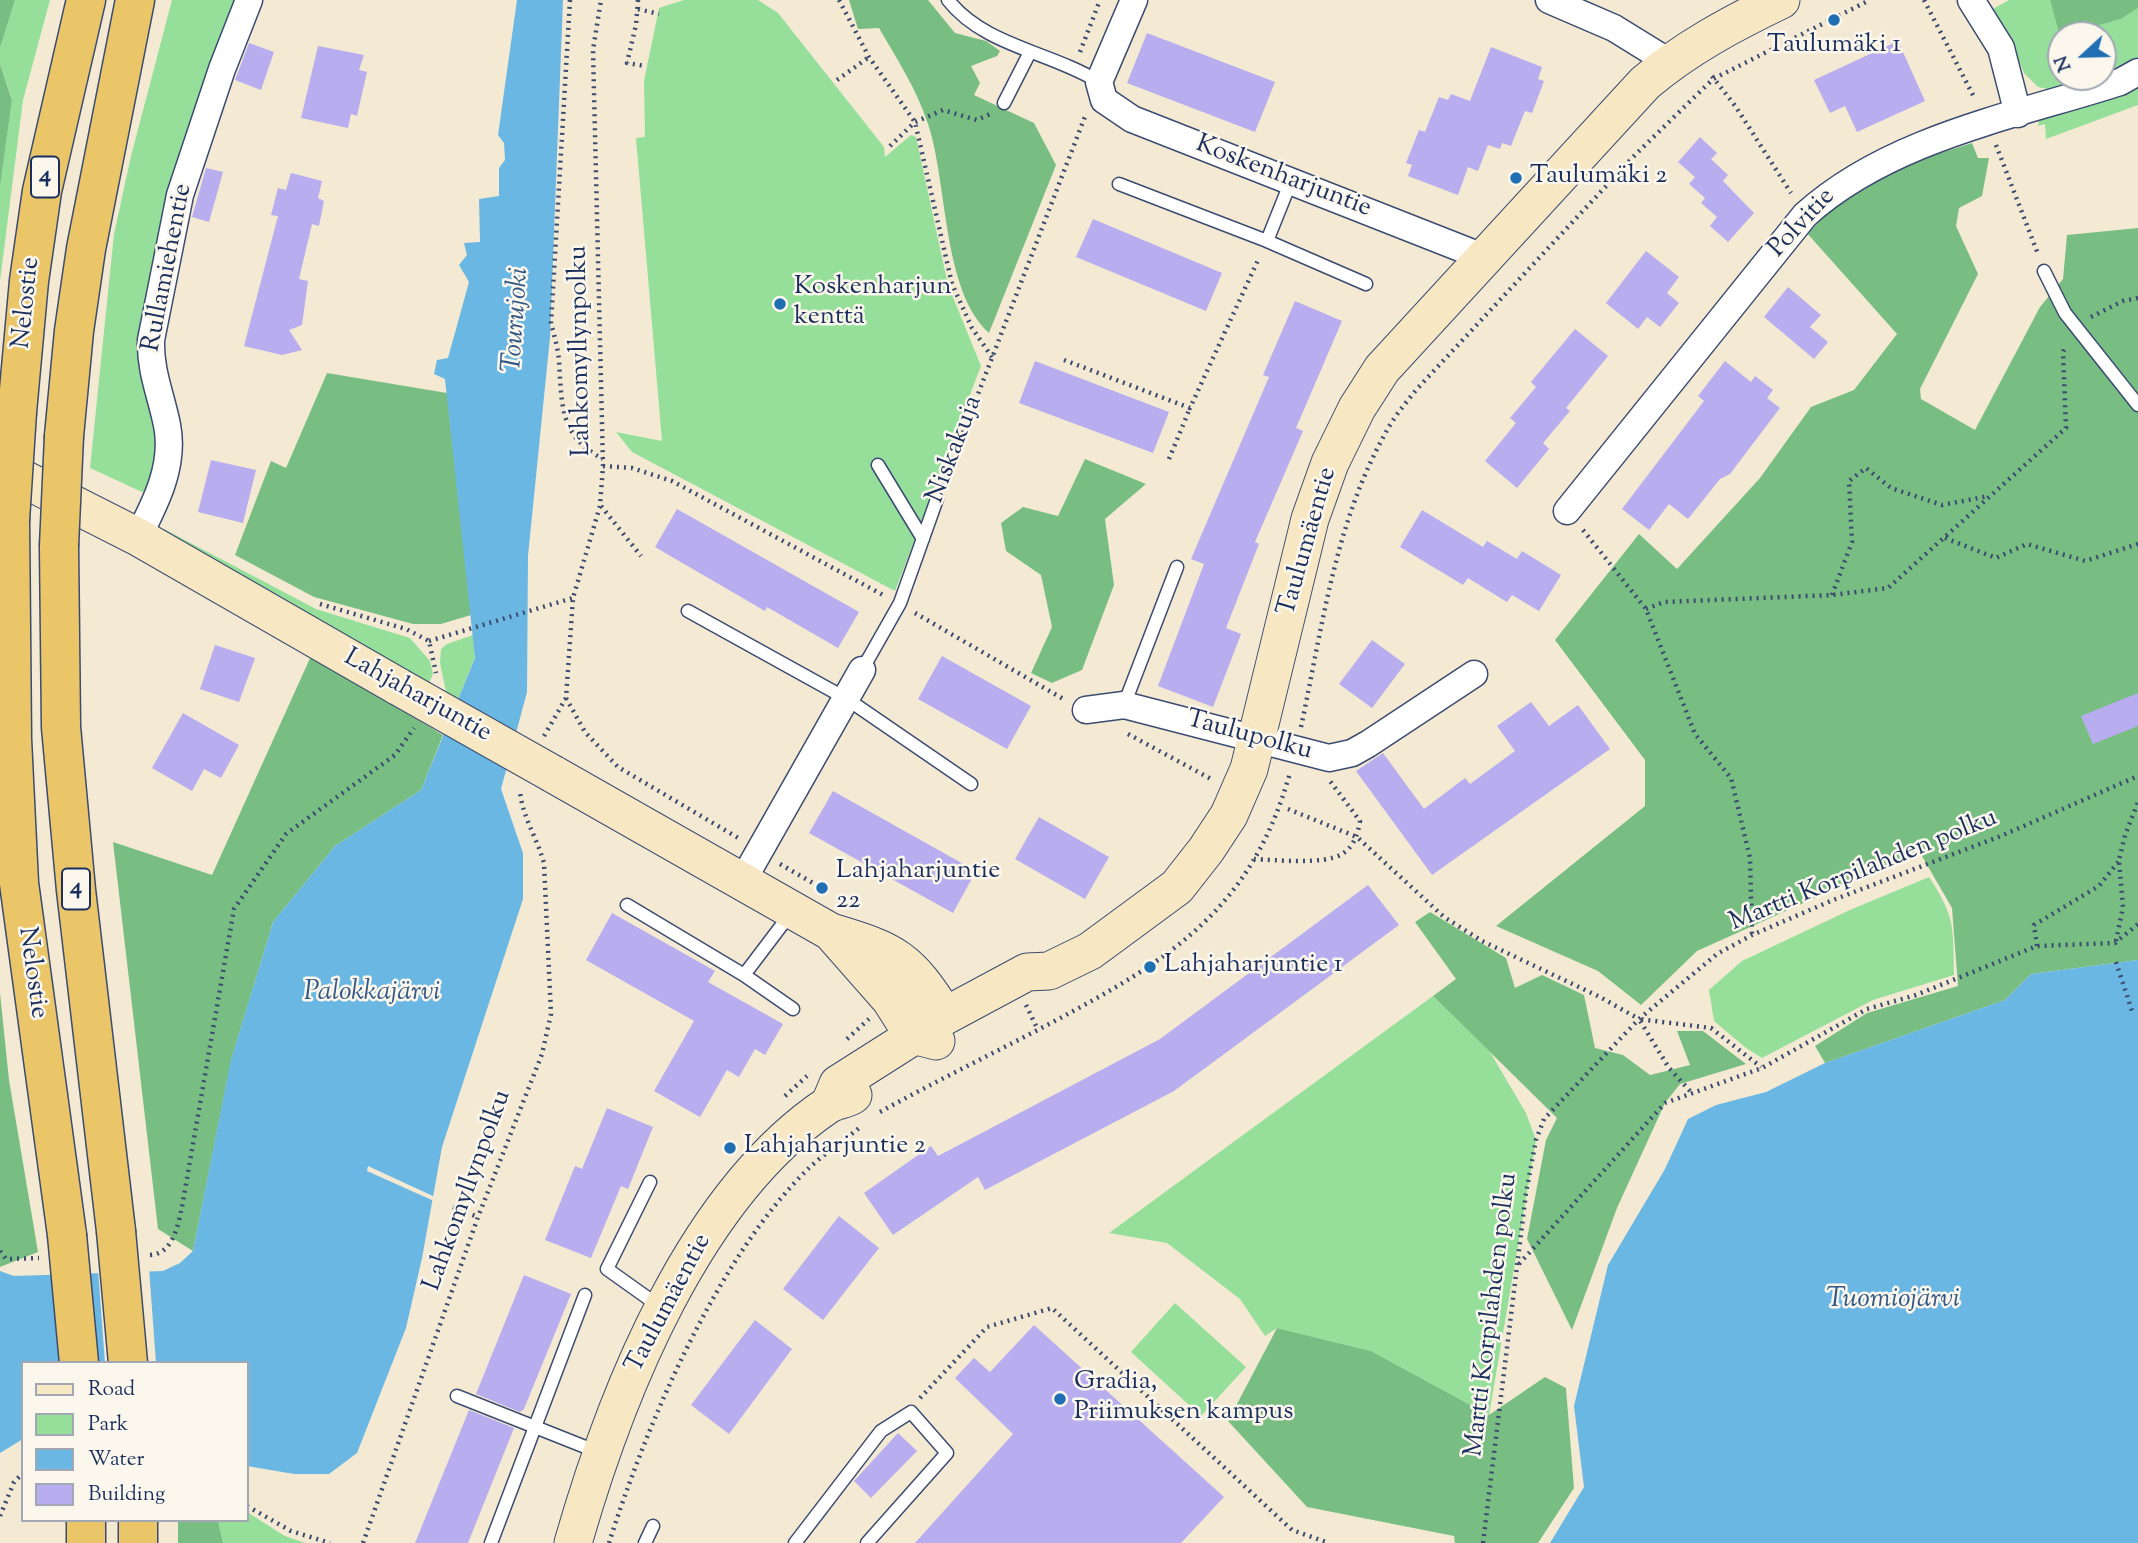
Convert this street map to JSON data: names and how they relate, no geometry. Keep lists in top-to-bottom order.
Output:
{
  "streets": {
    "highway": ["4", "Nelostie"],
    "main road": ["Taulumäentie", "Lahjaharjuntie"],
    "street": [
      "Koskenharjuntie",
      "Polvitie",
      "Rullamiehentie",
      "Niskakuja",
      "Taulupolku"
    ],
    "path": ["Lahkomyllynpolku", "Martti Korpilahden polku"]
  },
  "crossings": [
    ["Koskenharjuntie", "Niskakuja"],
    ["Koskenharjuntie", "Taulumäentie"],
    ["Rullamiehentie", "Lahjaharjuntie"],
    ["Lahkomyllynpolku", "Niskakuja"],
    ["Lahkomyllynpolku", "Lahjaharjuntie"],
    ["Niskakuja", "Lahjaharjuntie"],
    ["Taulumäentie", "Lahjaharjuntie"],
    ["Taulumäentie", "Taulupolku"]
  ],
  "water": ["Tourujoki", "Palokkajärvi", "Tuomiojärvi"],
  "places": [
    "Taulumäki 1",
    "Taulumäki 2",
    "Koskenharjun kenttä",
    "Lahjaharjuntie 22",
    "Lahjaharjuntie 1",
    "Lahjaharjuntie 2",
    "Gradia, Priimuksen kampus"
  ],
  "legend": [
    "Road",
    "Park",
    "Water",
    "Building"
  ],
  "north": "left"
}
